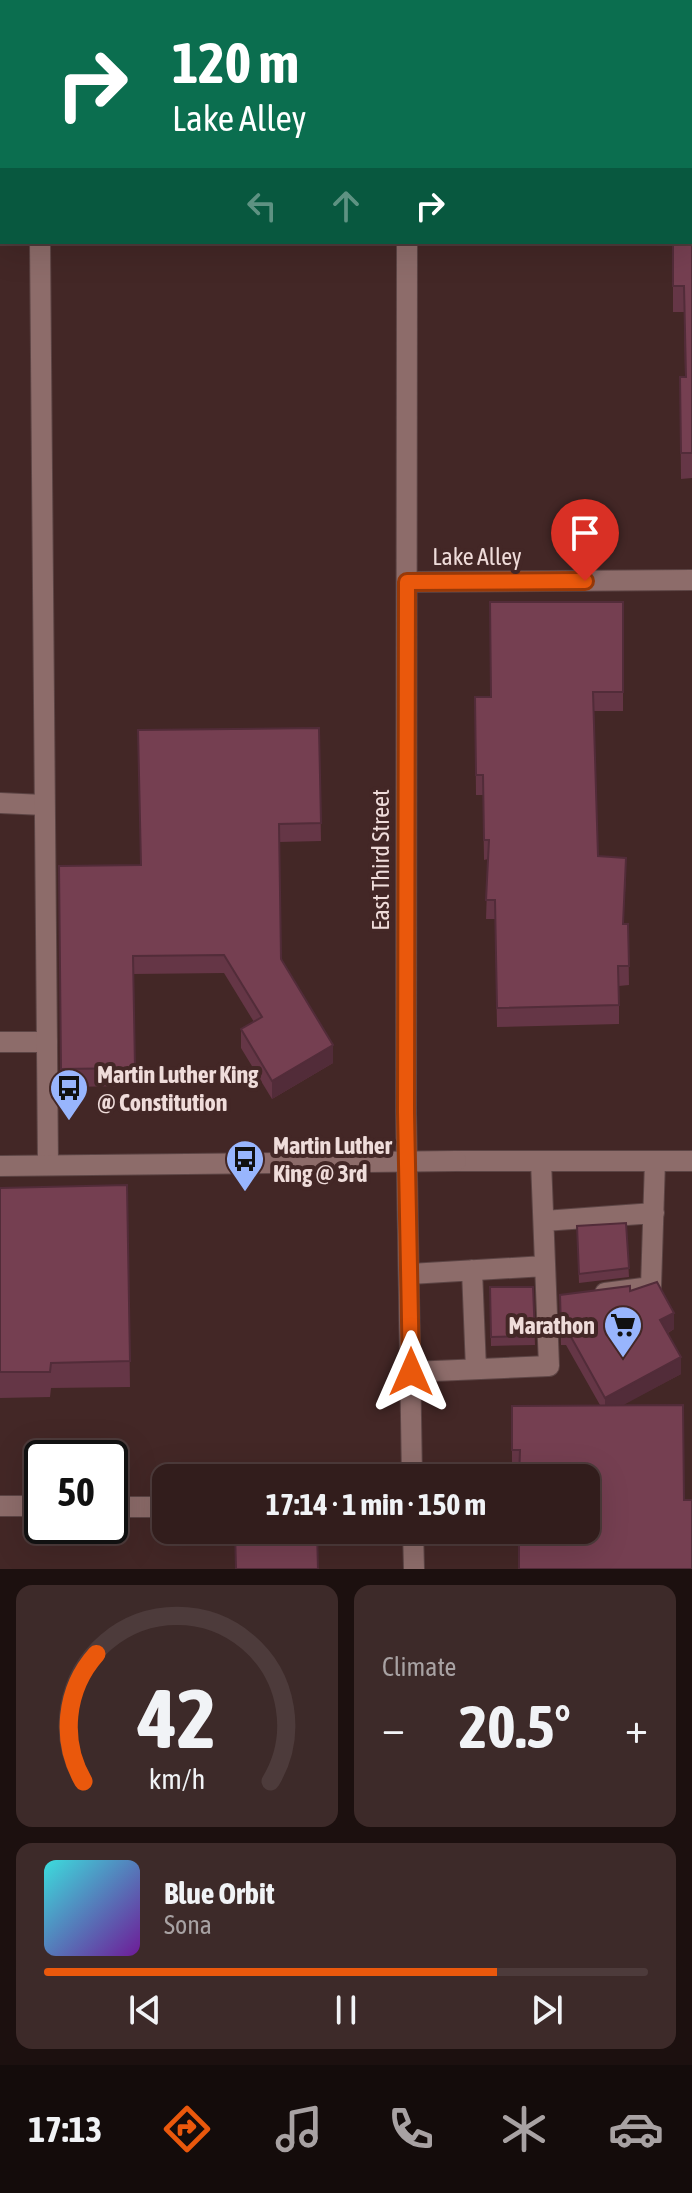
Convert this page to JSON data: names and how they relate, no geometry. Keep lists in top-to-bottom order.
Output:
{
  "streets": {
    "street": ["Lake Alley", "East Third Street"]
  },
  "crossings": [
    ["Lake Alley", "East Third Street"]
  ],
  "places": {
    "bus stop": ["Martin Luther King @ Constitution", "Martin Luther King @ 3rd"],
    "supermarket": ["Marathon"]
  },
  "page": {
    "turn": ["120 m", "Lake Alley"],
    "limit": "50",
    "trip": "17:14 · 1 min · 150 m",
    "tile": "Climate",
    "heat": ["−", "20.5°", "+"],
    "song": ["Blue Orbit", "Sona"],
    "tabs": "17:13",
    "gauge": ["42", "km/h"]
  }
}
